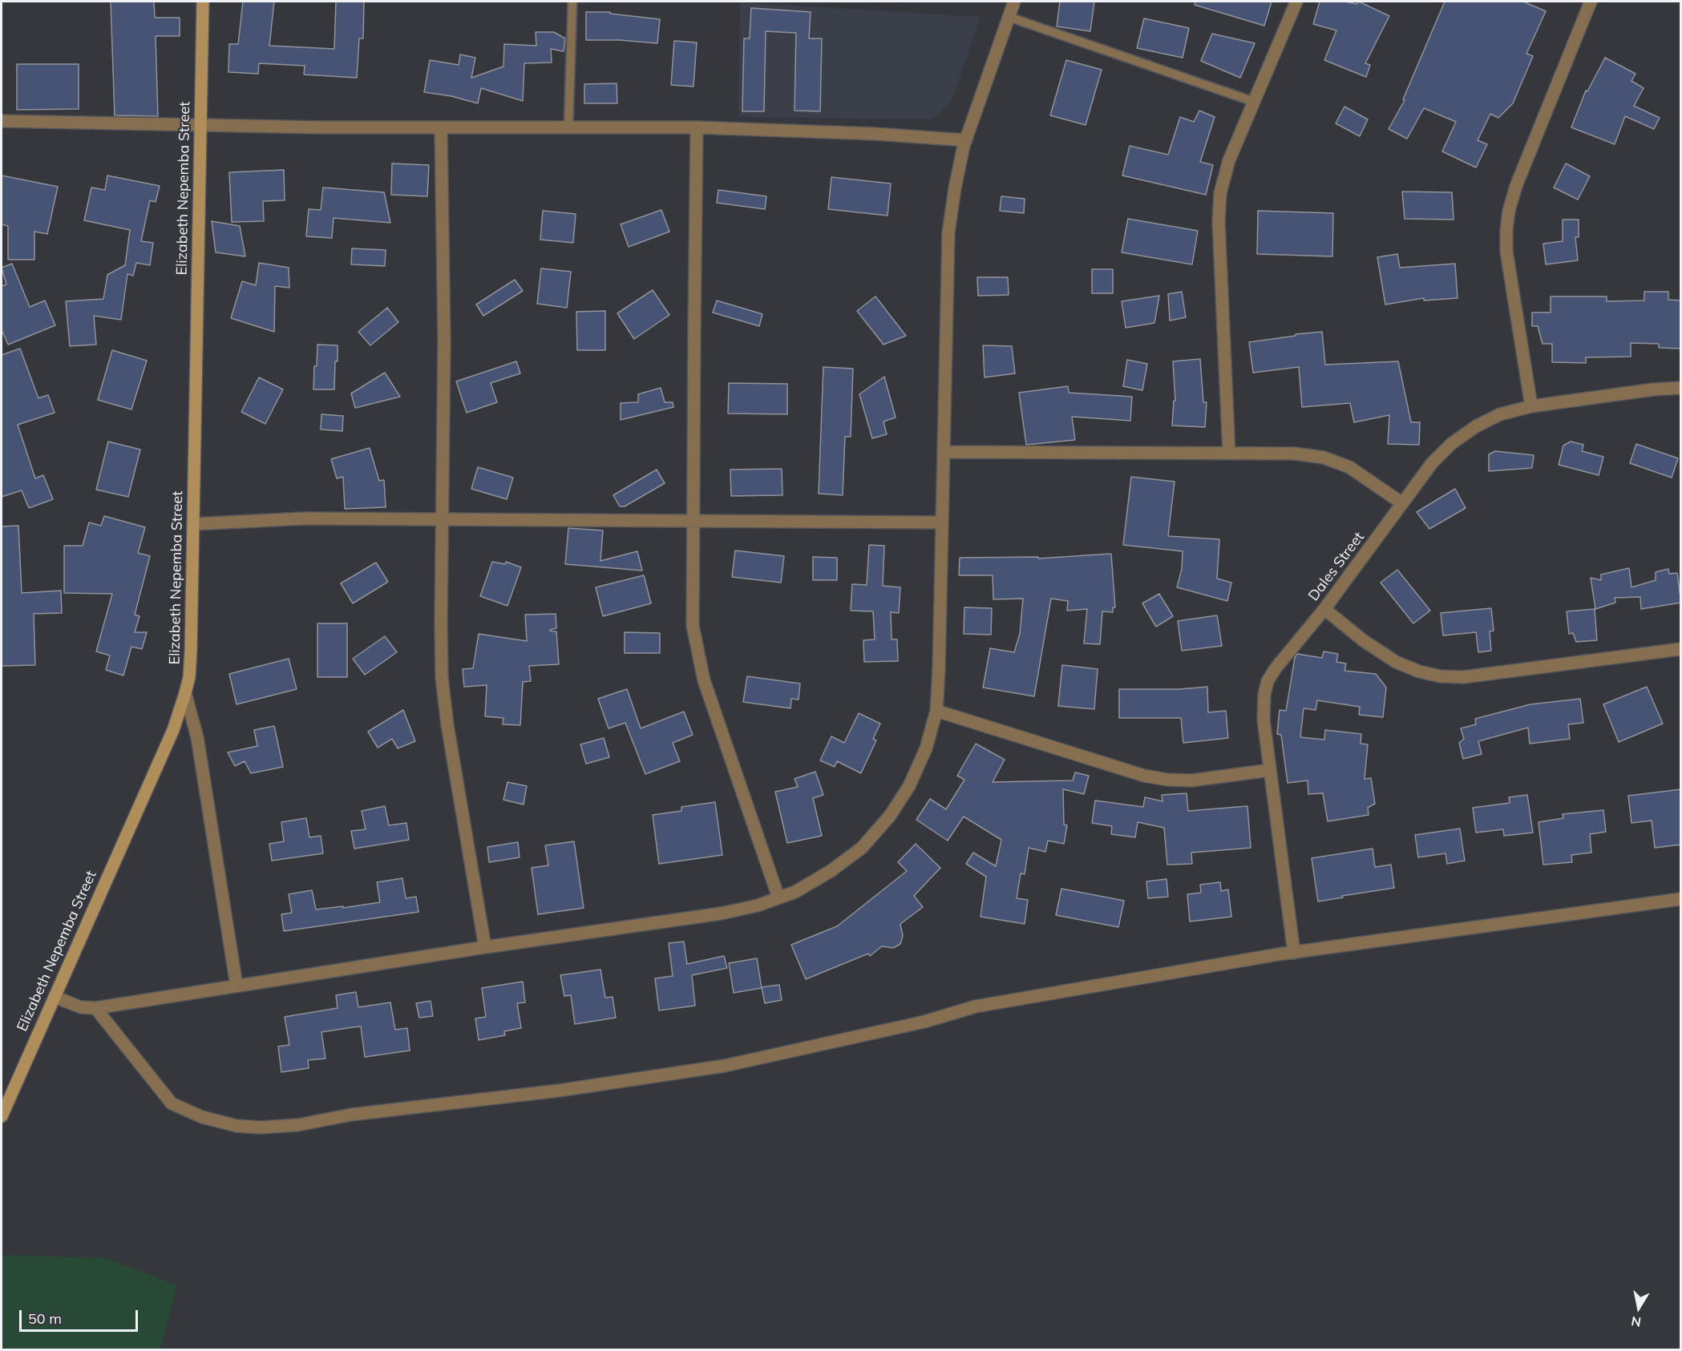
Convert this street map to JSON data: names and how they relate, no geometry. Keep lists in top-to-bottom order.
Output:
{
  "streets": {
    "street": ["Elizabeth Nepemba Street", "Dales Street"]
  },
  "scale_bar": "50 m",
  "north": "bottom"
}
